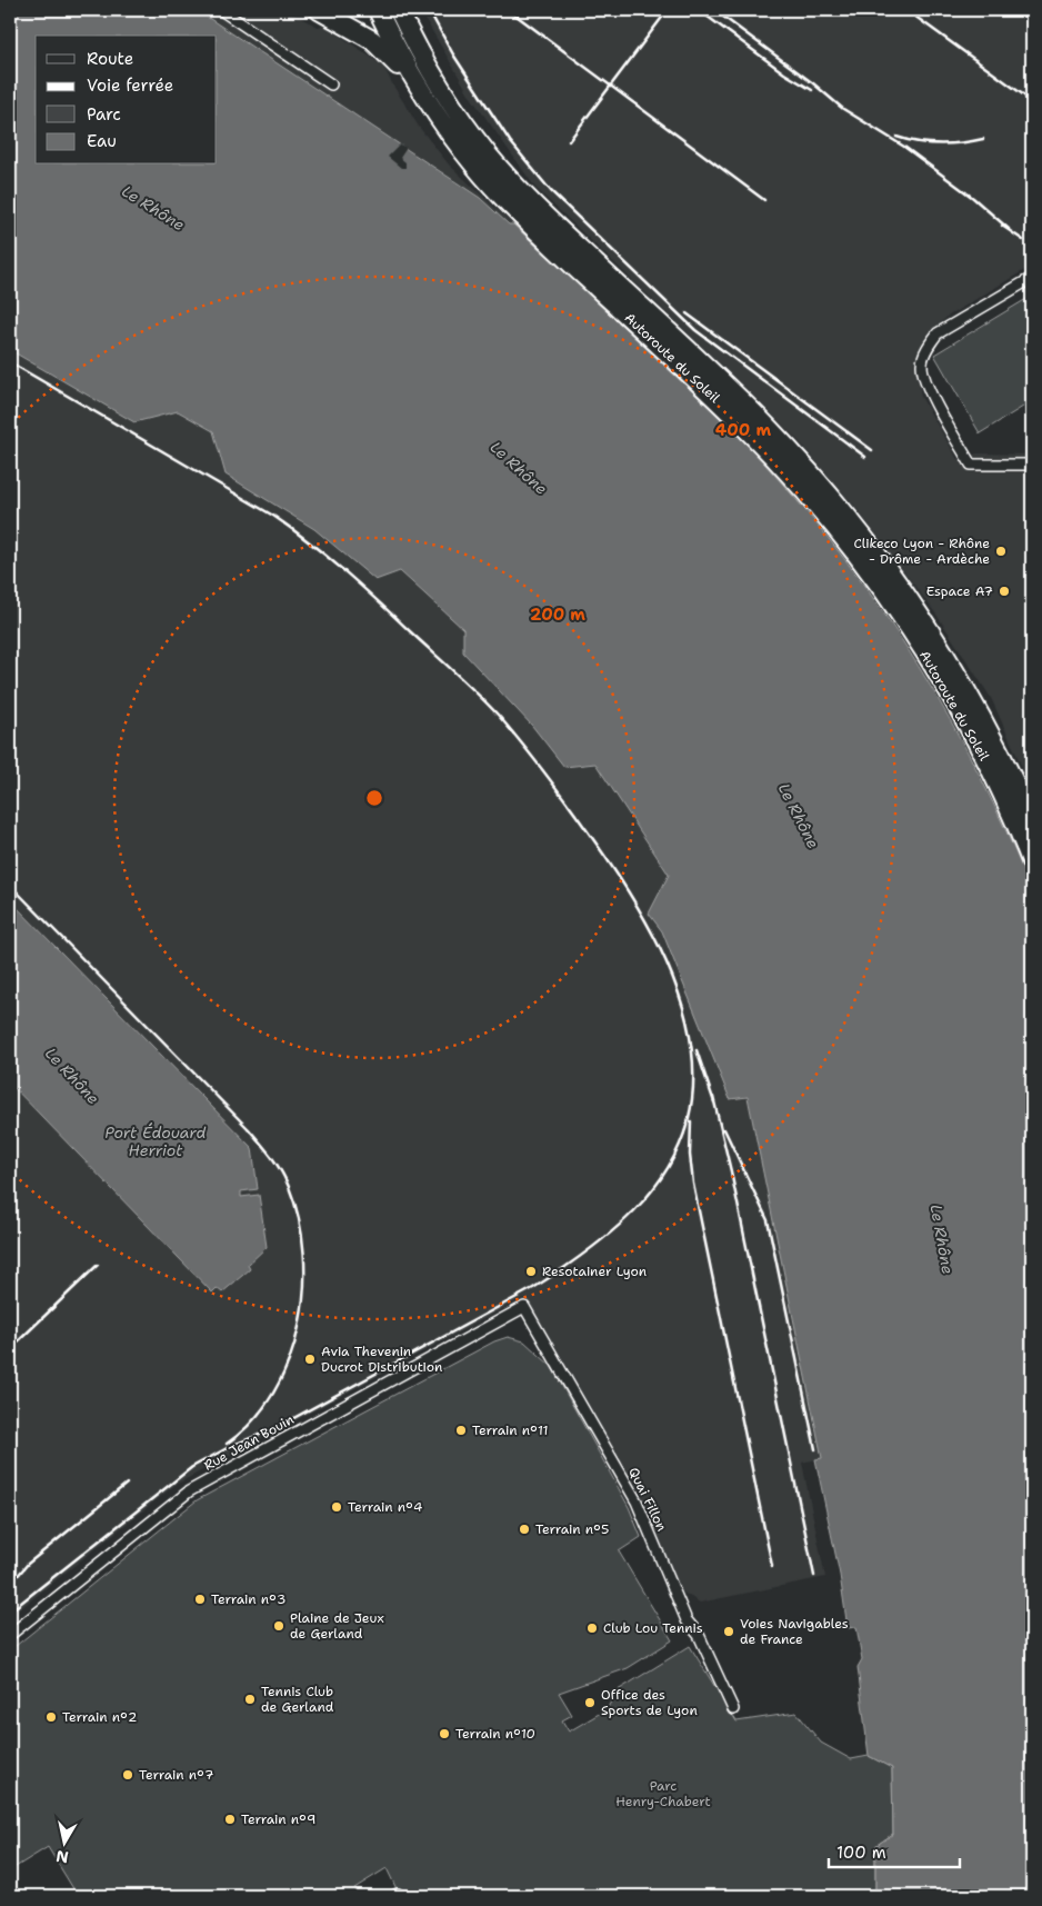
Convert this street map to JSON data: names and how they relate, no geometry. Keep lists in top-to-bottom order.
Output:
{
  "streets": {
    "highway": ["Autoroute du Soleil"],
    "street": ["Rue Jean Bouin", "Quai Fillon"]
  },
  "crossings": [
    ["Rue Jean Bouin", "Quai Fillon"]
  ],
  "water": ["Le Rhône", "Port Édouard Herriot"],
  "parks": ["Parc Henry-Chabert"],
  "places": [
    "Clikeco Lyon - Rhône - Drôme - Ardèche",
    "Espace A7",
    "Resotainer Lyon",
    "Avia Thevenin Ducrot Distribution",
    "Terrain n°11",
    "Terrain n°4",
    "Terrain n°5",
    "Terrain n°3",
    "Plaine de Jeux de Gerland",
    "Club Lou Tennis",
    "Voies Navigables de France",
    "Tennis Club de Gerland",
    "Office des Sports de Lyon",
    "Terrain n°2",
    "Terrain n°10",
    "Terrain n°7",
    "Terrain n°9"
  ],
  "legend": [
    "Route",
    "Voie ferrée",
    "Parc",
    "Eau"
  ],
  "scale_bar": "100 m",
  "north": "bottom",
  "rings": ["400 m", "200 m"]
}
